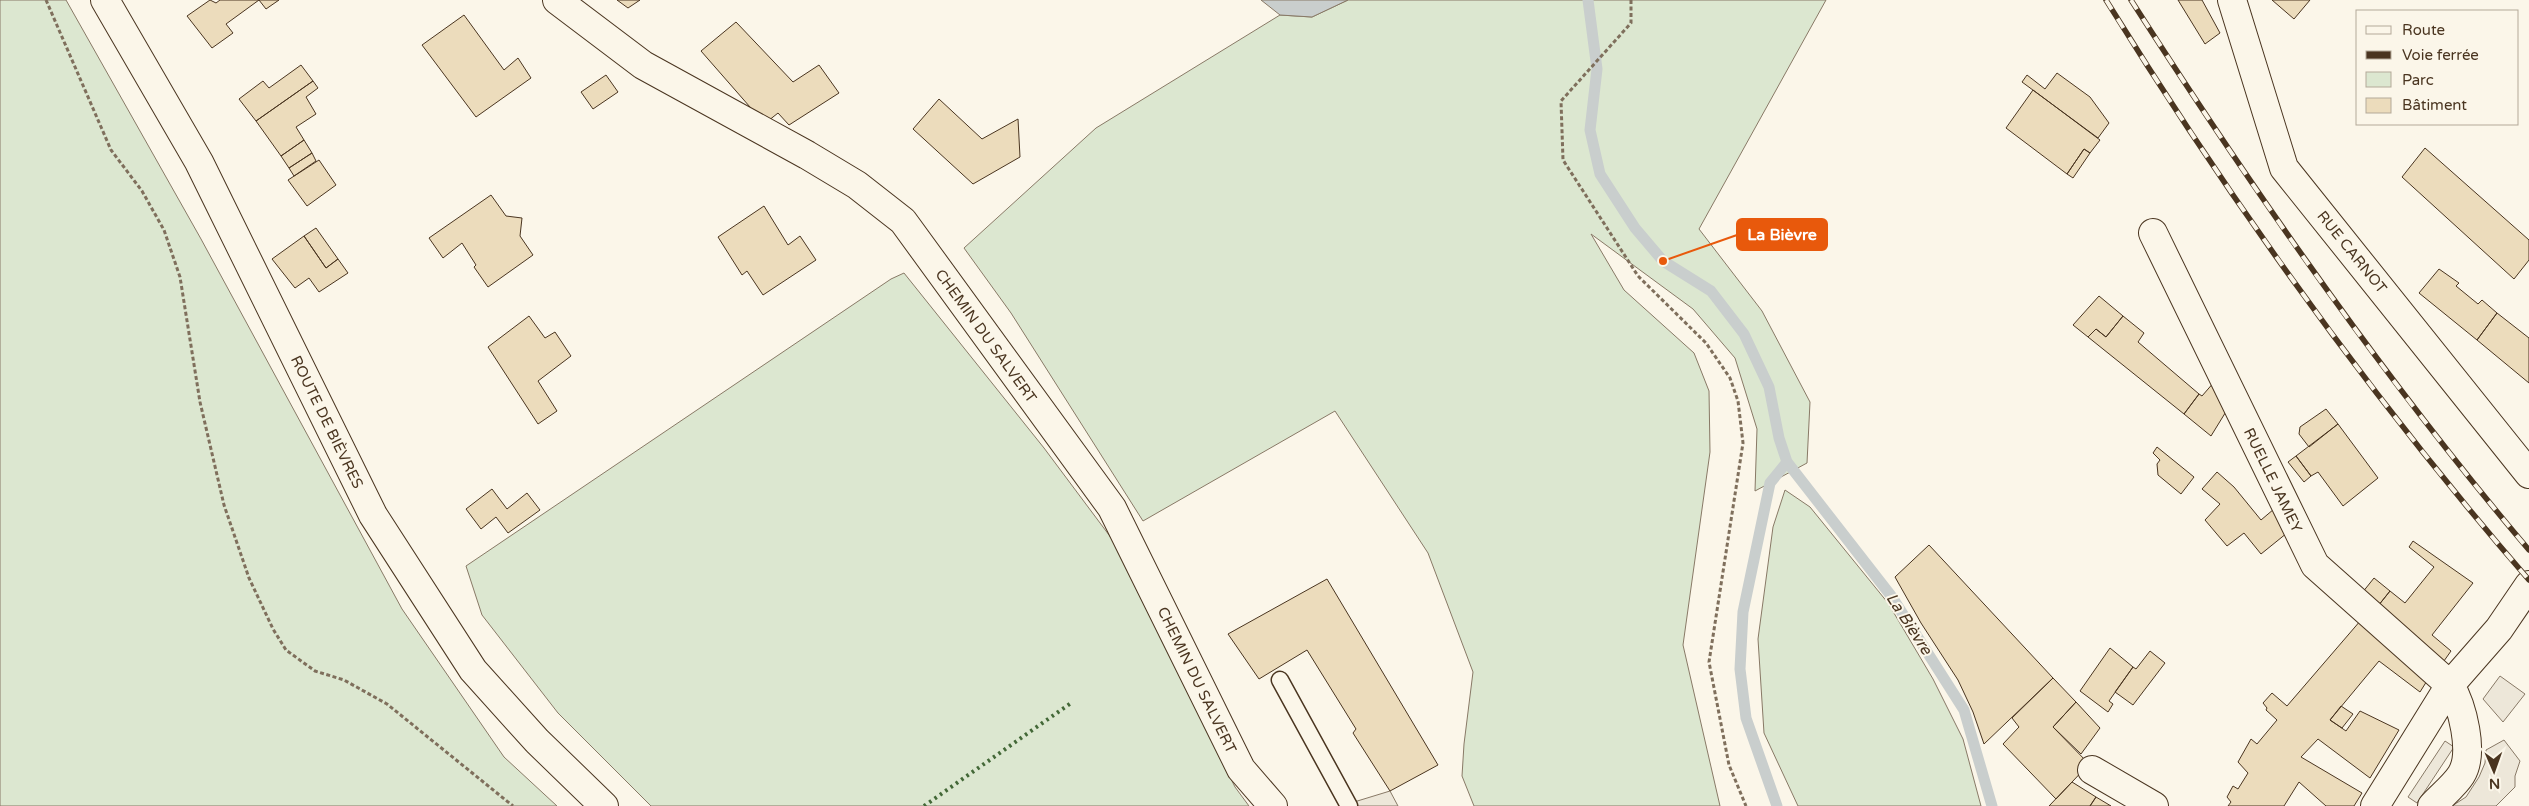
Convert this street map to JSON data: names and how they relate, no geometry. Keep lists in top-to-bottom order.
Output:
{
  "streets": {
    "street": [
      "RUE CARNOT",
      "CHEMIN DU SALVERT",
      "ROUTE DE BIÈVRES",
      "RUELLE JAMEY"
    ]
  },
  "water": ["La Bièvre"],
  "places": ["La Bièvre"],
  "legend": [
    "Route",
    "Voie ferrée",
    "Parc",
    "Bâtiment"
  ],
  "north": "bottom"
}
